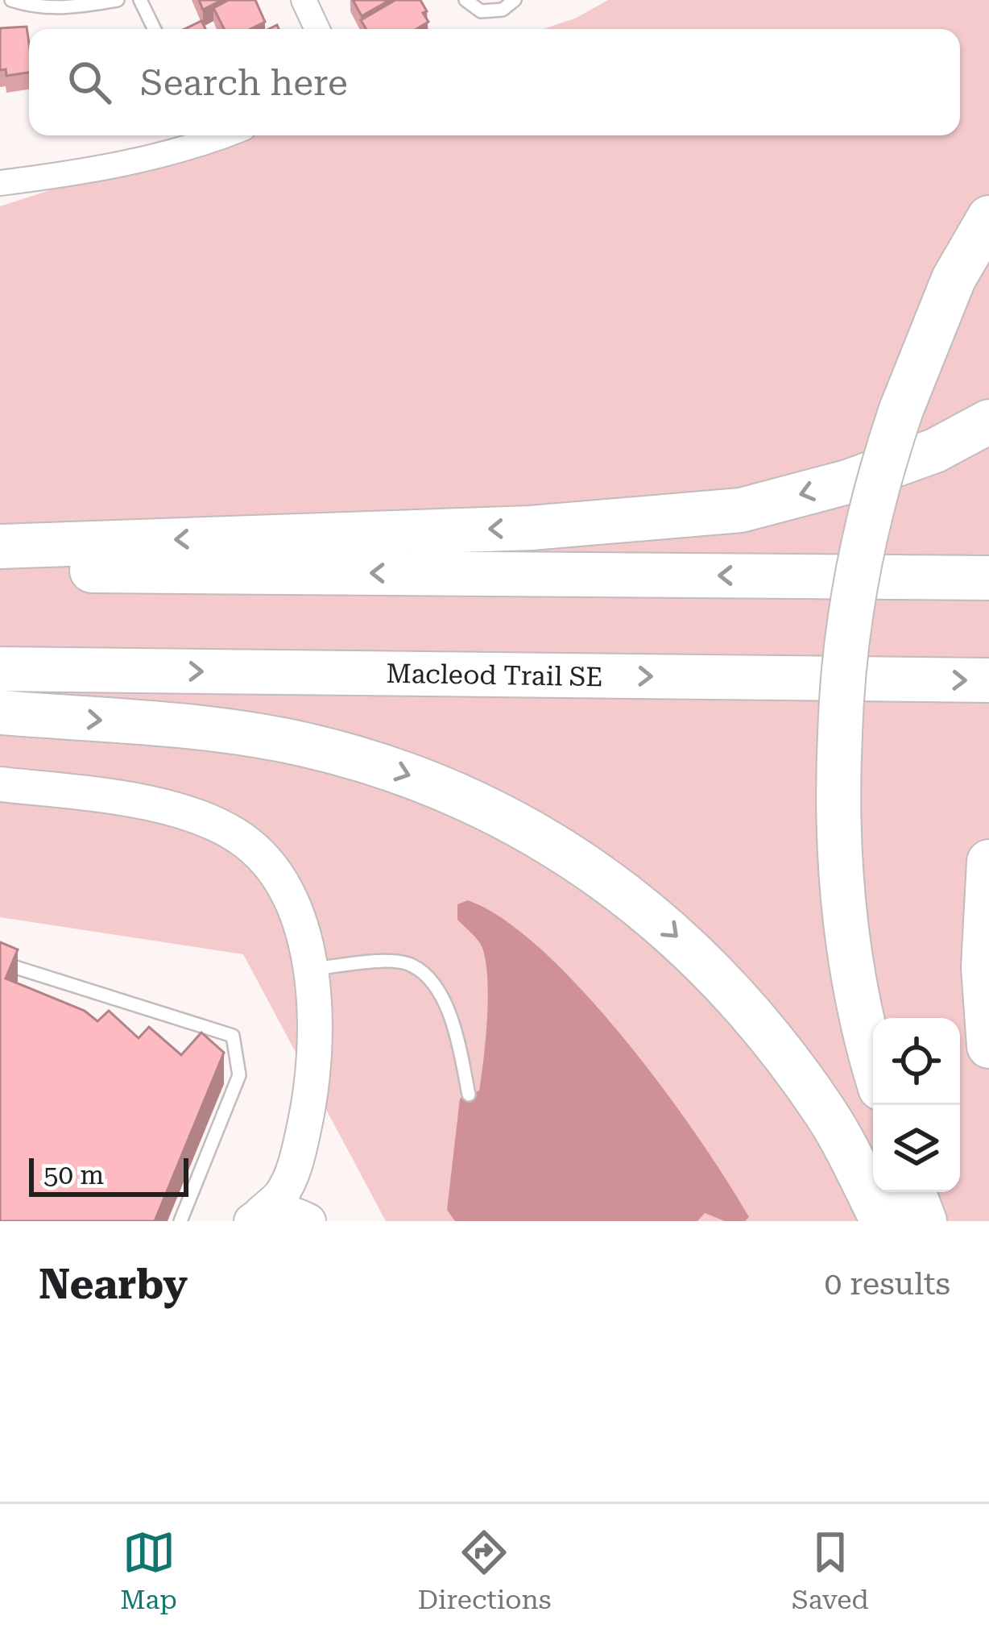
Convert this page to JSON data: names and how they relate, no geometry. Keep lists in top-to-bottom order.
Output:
{
  "streets": {
    "highway": ["Macleod Trail SE"]
  },
  "scale_bar": "50 m",
  "page": {
    "search": "Search here",
    "scale": "50 m",
    "heading": ["Nearby", "0 results"],
    "nav": ["Map", "Directions", "Saved"]
  }
}
